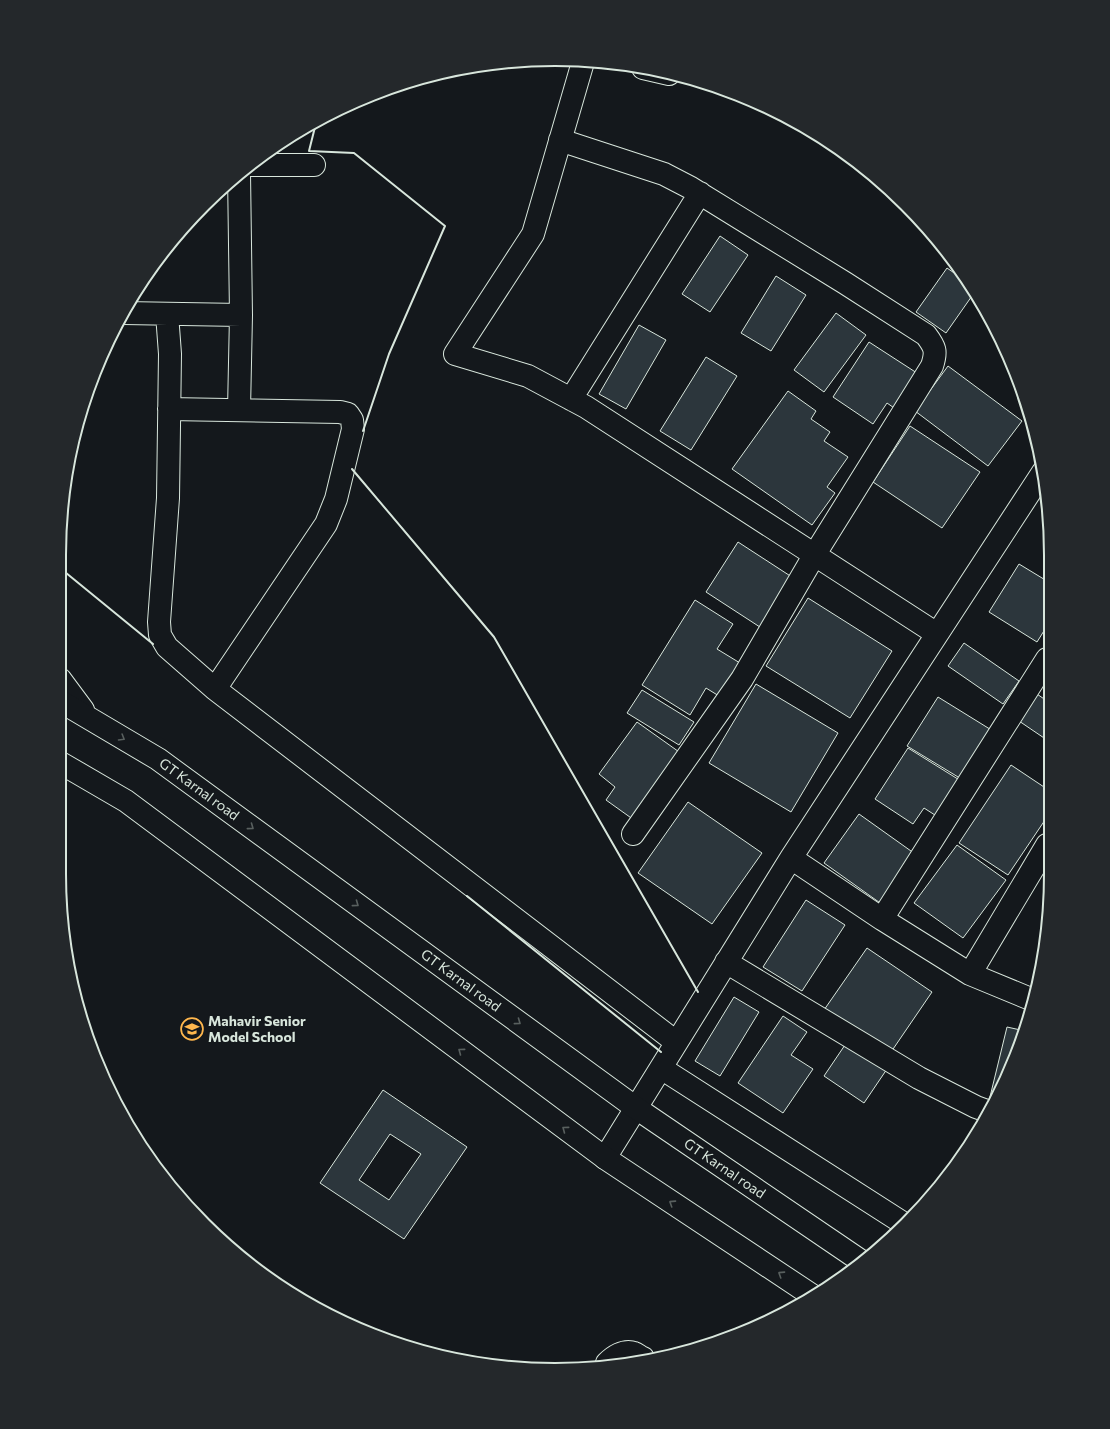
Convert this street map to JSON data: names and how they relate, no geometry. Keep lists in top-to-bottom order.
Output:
{
  "streets": {
    "street": ["GT Karnal road"]
  },
  "places": {
    "school or university": ["Mahavir Senior Model School"]
  }
}
